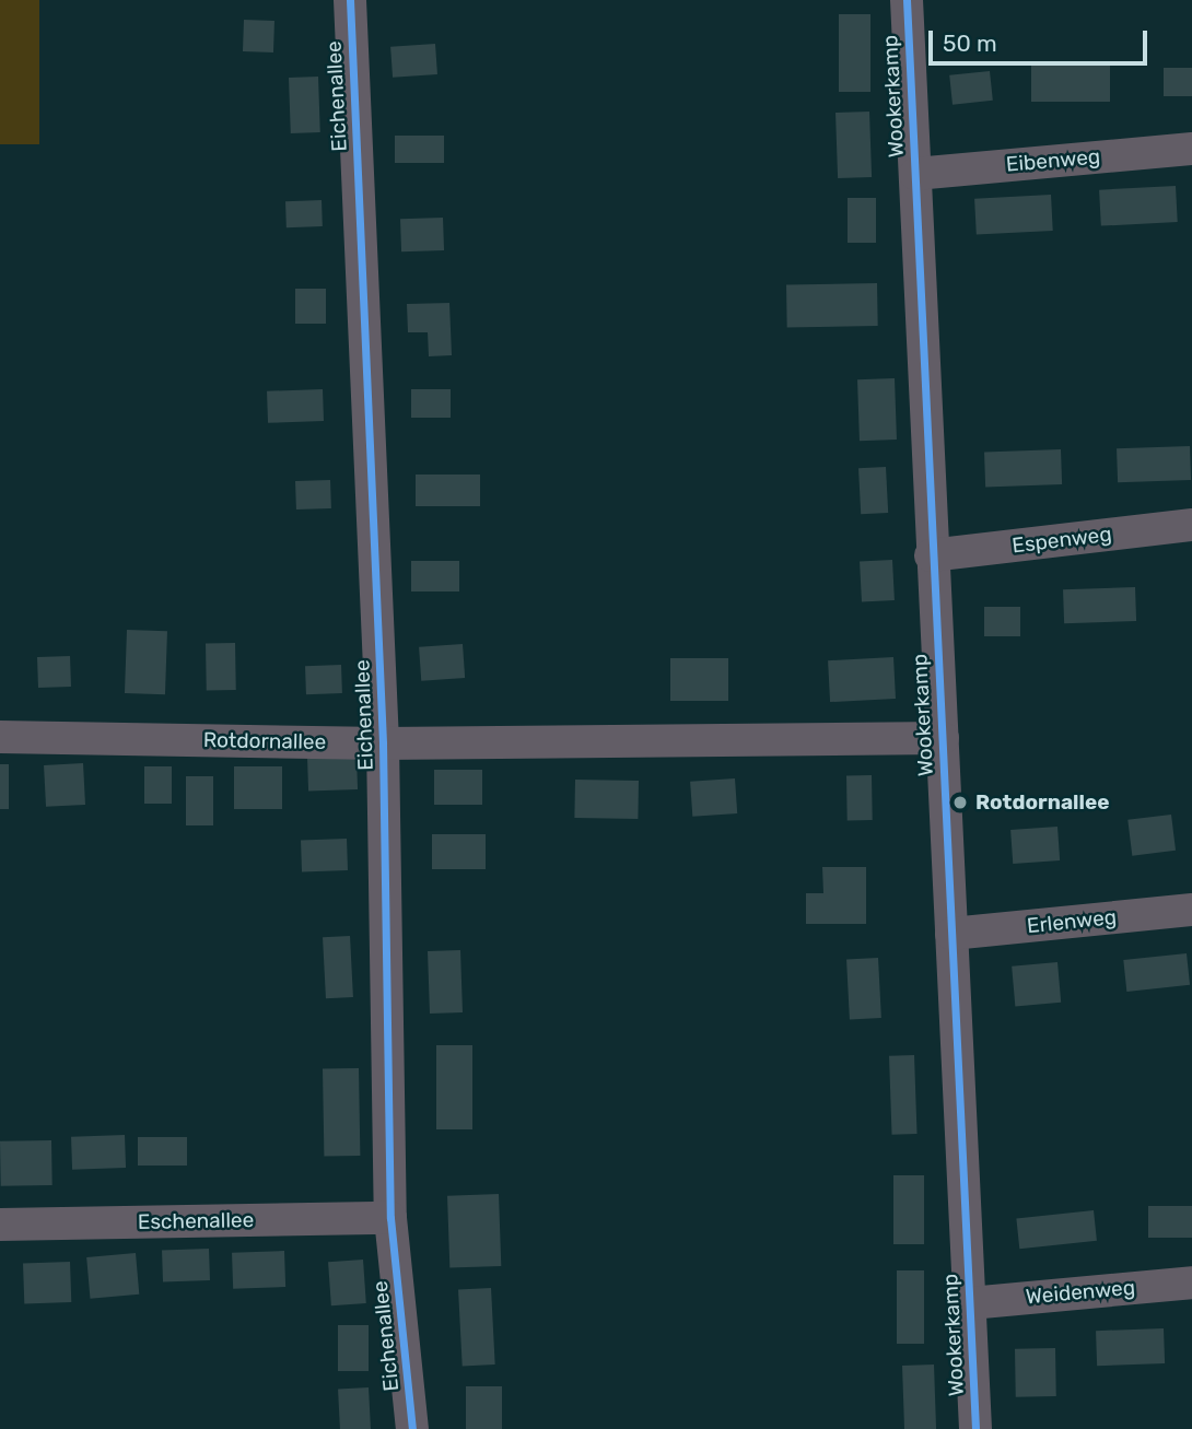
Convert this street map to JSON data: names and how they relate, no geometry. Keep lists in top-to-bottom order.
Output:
{
  "streets": {
    "street": [
      "Eichenallee",
      "Wookerkamp",
      "Eibenweg",
      "Espenweg",
      "Rotdornallee",
      "Erlenweg",
      "Eschenallee",
      "Weidenweg"
    ]
  },
  "crossings": [
    ["Eichenallee", "Rotdornallee"],
    ["Eichenallee", "Eschenallee"],
    ["Wookerkamp", "Eibenweg"],
    ["Wookerkamp", "Espenweg"],
    ["Wookerkamp", "Rotdornallee"],
    ["Wookerkamp", "Erlenweg"],
    ["Wookerkamp", "Weidenweg"]
  ],
  "places": ["Rotdornallee"],
  "scale_bar": "50 m"
}
